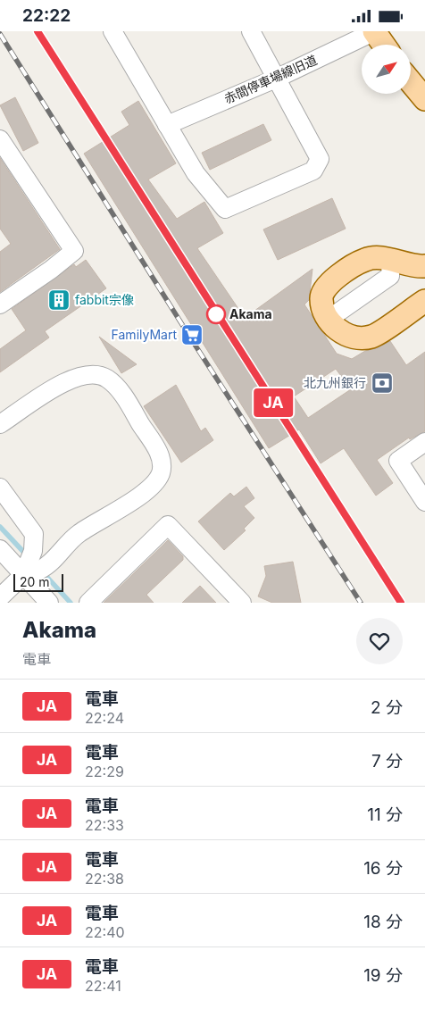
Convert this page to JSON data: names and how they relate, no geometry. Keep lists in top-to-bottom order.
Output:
{
  "streets": {
    "street": ["赤間停車場線旧道"]
  },
  "places": {
    "building": ["fabbit宗像"],
    "other": ["Akama"],
    "supermarket": ["FamilyMart"],
    "bank": ["北九州銀行"]
  },
  "scale_bar": "20 m",
  "north": "top right",
  "page": {
    "status": "22:22",
    "on_map": "JA",
    "scale": "20 m",
    "heading": ["Akama", "電車"],
    "list": [
      {
        "mark": "JA",
        "name": "電車",
        "note": "22:24",
        "value": "2 分"
      },
      {
        "mark": "JA",
        "name": "電車",
        "note": "22:29",
        "value": "7 分"
      },
      {
        "mark": "JA",
        "name": "電車",
        "note": "22:33",
        "value": "11 分"
      },
      {
        "mark": "JA",
        "name": "電車",
        "note": "22:38",
        "value": "16 分"
      },
      {
        "mark": "JA",
        "name": "電車",
        "note": "22:40",
        "value": "18 分"
      },
      {
        "mark": "JA",
        "name": "電車",
        "note": "22:41",
        "value": "19 分"
      }
    ]
  }
}
